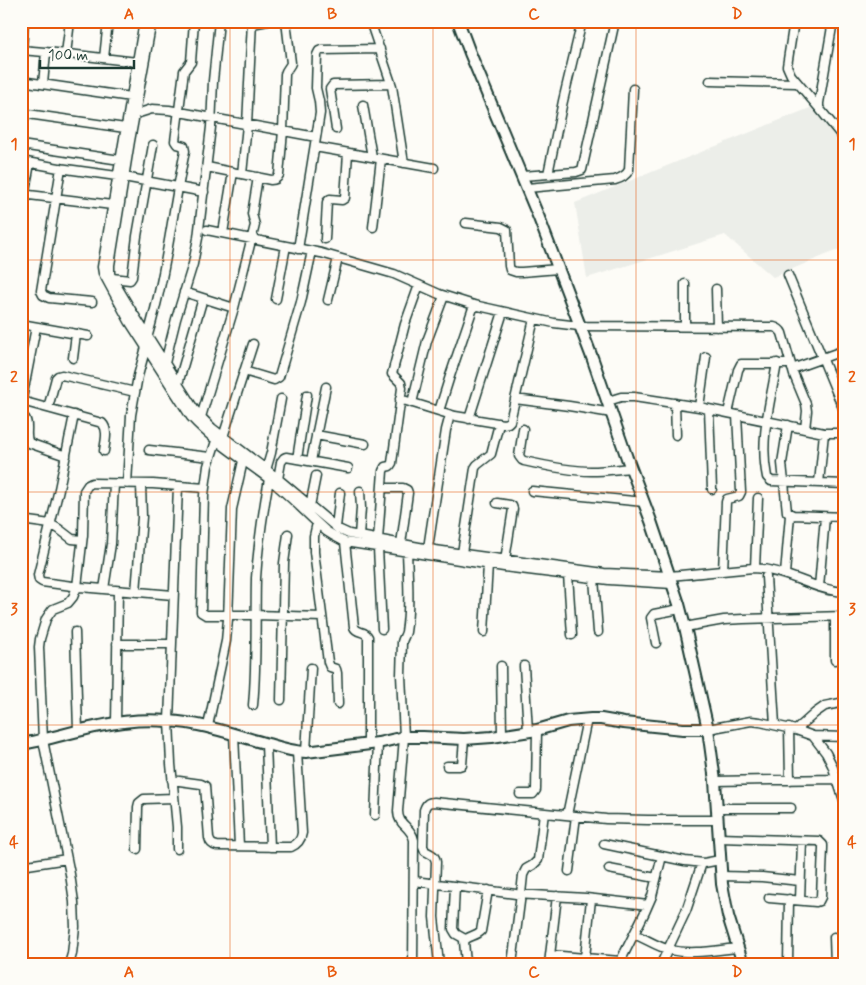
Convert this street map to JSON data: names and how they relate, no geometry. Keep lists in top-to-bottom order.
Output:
{
  "scale_bar": "100 m",
  "grid": {
    "columns": [
      "A",
      "B",
      "C",
      "D"
    ],
    "rows": [
      "1",
      "2",
      "3",
      "4"
    ]
  }
}
